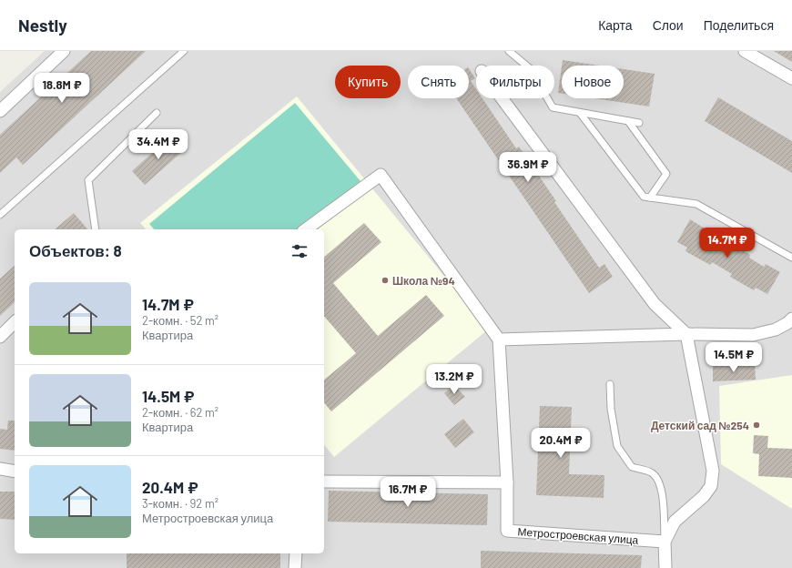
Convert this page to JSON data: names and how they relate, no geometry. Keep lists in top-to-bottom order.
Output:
{
  "streets": {
    "street": ["Метростроевская улица"]
  },
  "places": ["Школа №94", "Детский сад №254"],
  "page": {
    "header": "Nestly",
    "nav": ["Карта", "Слои", "Поделиться"],
    "chip": [
      "Купить",
      "Снять",
      "Фильтры",
      "Новое"
    ],
    "price": [
      "18.8M ₽",
      "34.4M ₽",
      "36.9M ₽",
      "14.7M ₽",
      "14.5M ₽",
      "13.2M ₽",
      "20.4M ₽",
      "16.7M ₽"
    ],
    "heading": "Объектов: 8",
    "list": [
      {
        "name": "14.7M ₽",
        "note": "2-комн. · 52 m² · Квартира"
      },
      {
        "name": "14.5M ₽",
        "note": "2-комн. · 62 m² · Квартира"
      },
      {
        "name": "20.4M ₽",
        "note": "3-комн. · 92 m² · Метростроевская улица"
      }
    ]
  }
}
